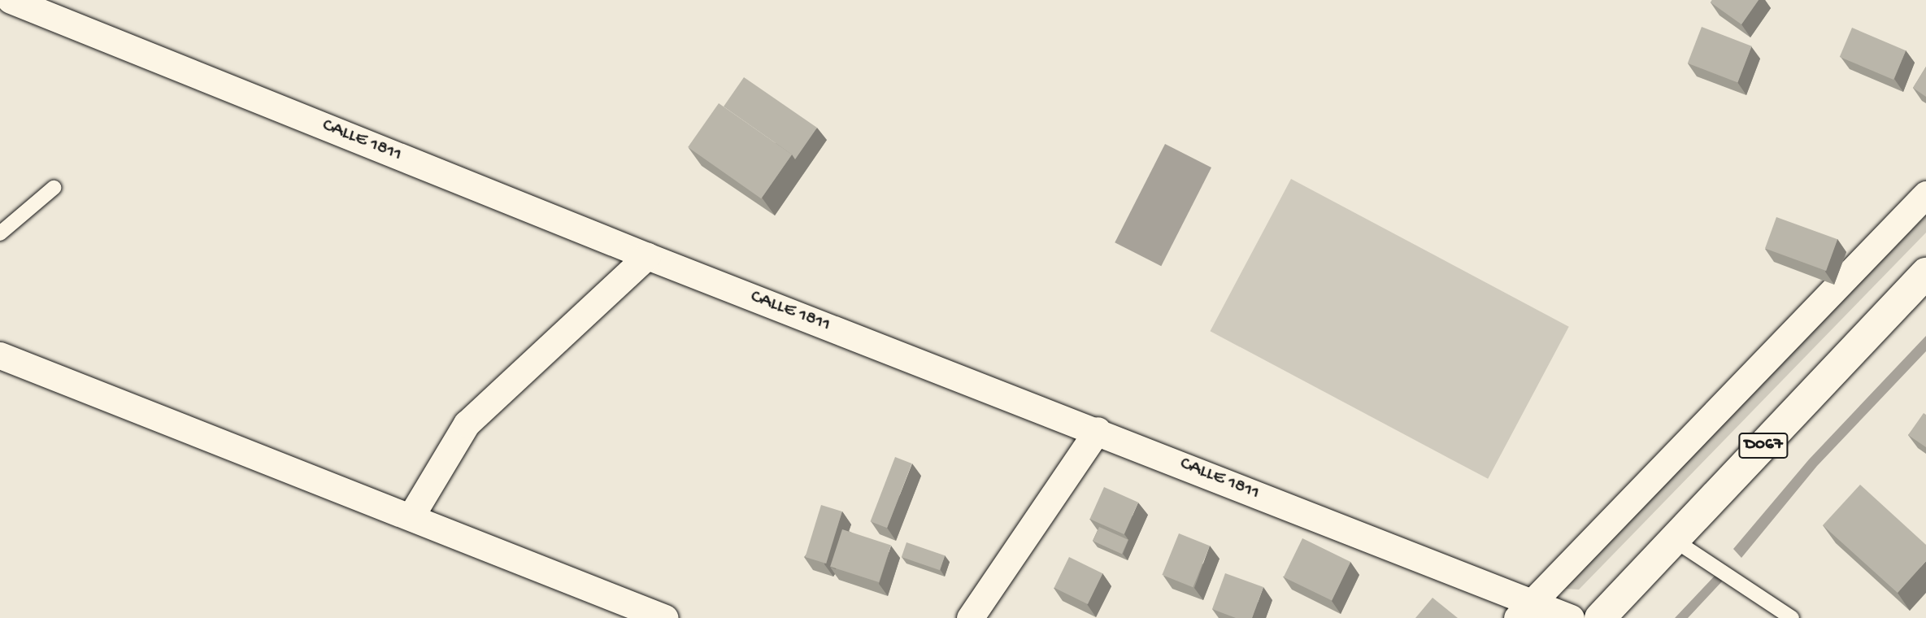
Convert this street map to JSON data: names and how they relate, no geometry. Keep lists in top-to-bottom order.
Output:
{
  "streets": {
    "main road": ["D067"],
    "street": ["CALLE 1811"]
  }
}
